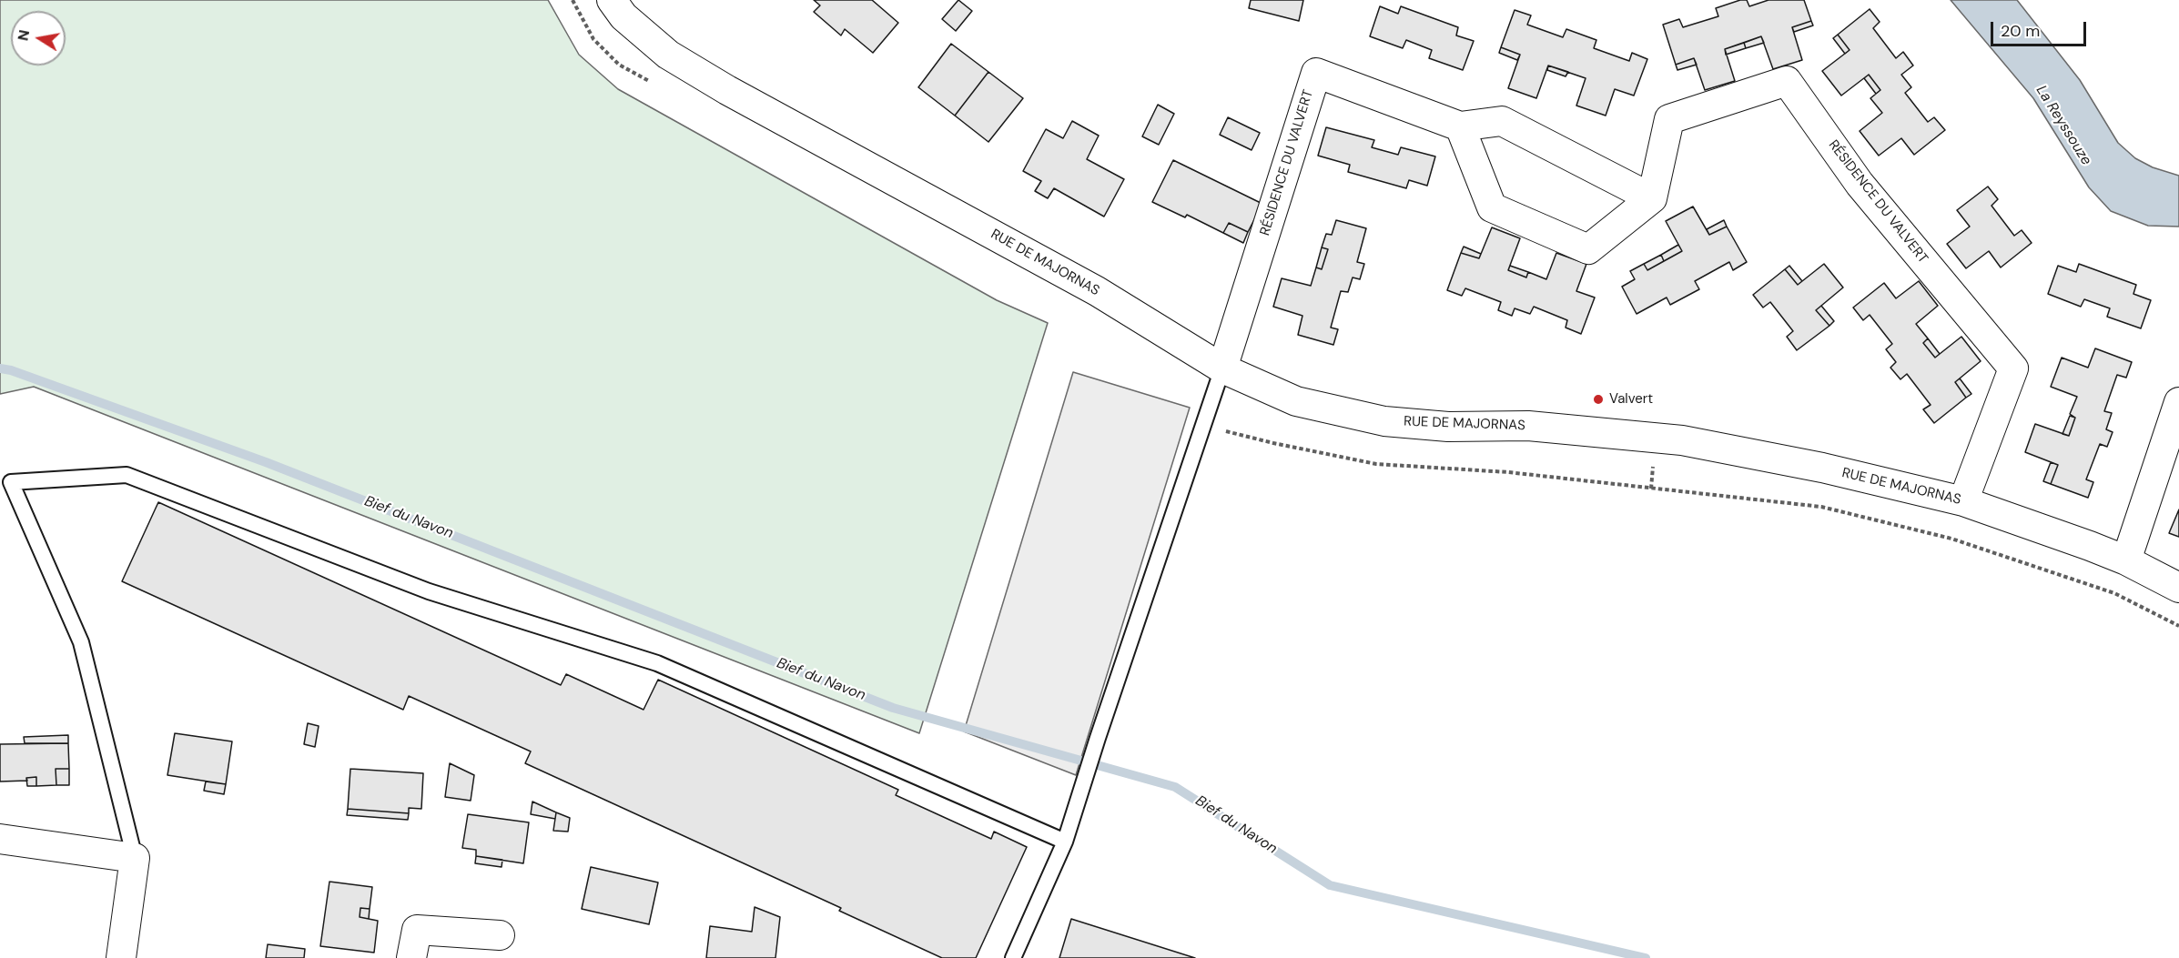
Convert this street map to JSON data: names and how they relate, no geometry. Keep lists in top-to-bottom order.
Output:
{
  "streets": {
    "street": ["RÉSIDENCE DU VALVERT", "RUE DE MAJORNAS"]
  },
  "crossings": [
    ["RÉSIDENCE DU VALVERT", "RUE DE MAJORNAS"]
  ],
  "water": ["La Reyssouze", "Bief du Navon"],
  "places": ["Valvert"],
  "scale_bar": "20 m",
  "north": "left"
}
